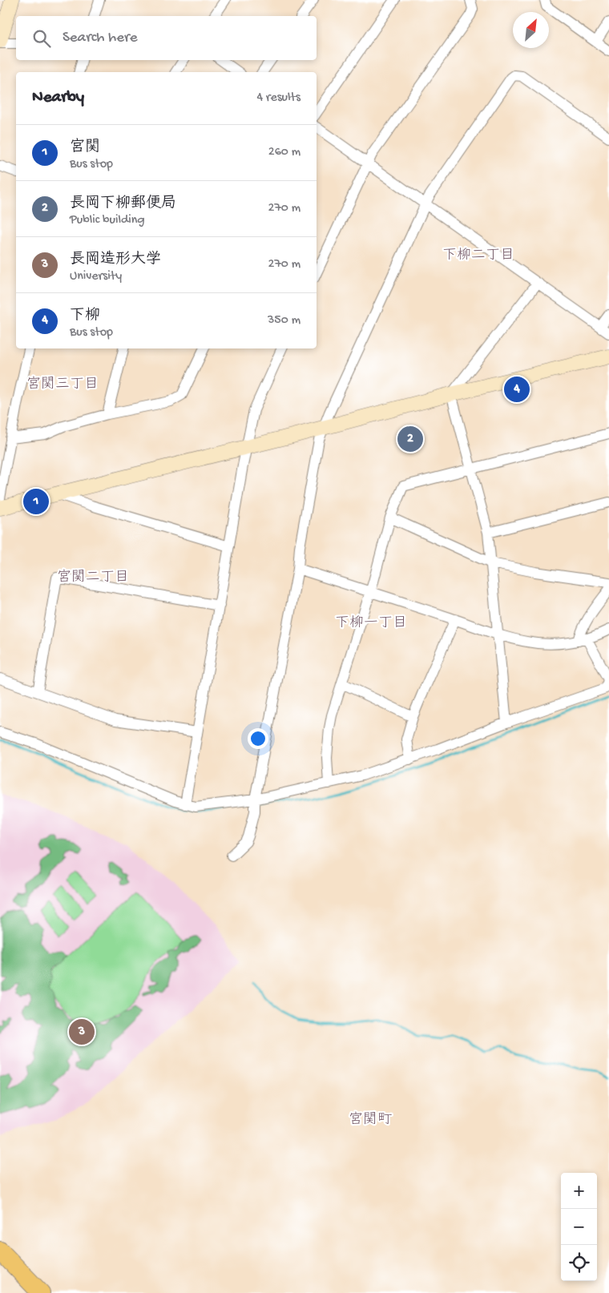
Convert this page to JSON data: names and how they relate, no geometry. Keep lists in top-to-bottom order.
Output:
{
  "districts": [
    "下柳二丁目",
    "宮関三丁目",
    "宮関二丁目",
    "下柳一丁目",
    "宮関町"
  ],
  "north": "top right",
  "page": {
    "search": "Search here",
    "heading": ["Nearby", "4 results"],
    "list": [
      {
        "mark": "1",
        "name": "宮関",
        "note": "Bus stop",
        "value": "260 m"
      },
      {
        "mark": "2",
        "name": "長岡下柳郵便局",
        "note": "Public building",
        "value": "270 m"
      },
      {
        "mark": "3",
        "name": "長岡造形大学",
        "note": "University",
        "value": "270 m"
      },
      {
        "mark": "4",
        "name": "下柳",
        "note": "Bus stop",
        "value": "350 m"
      }
    ],
    "pins": [
      "4",
      "2",
      "1",
      "3"
    ],
    "map_buttons": ["+", "−"]
  }
}
